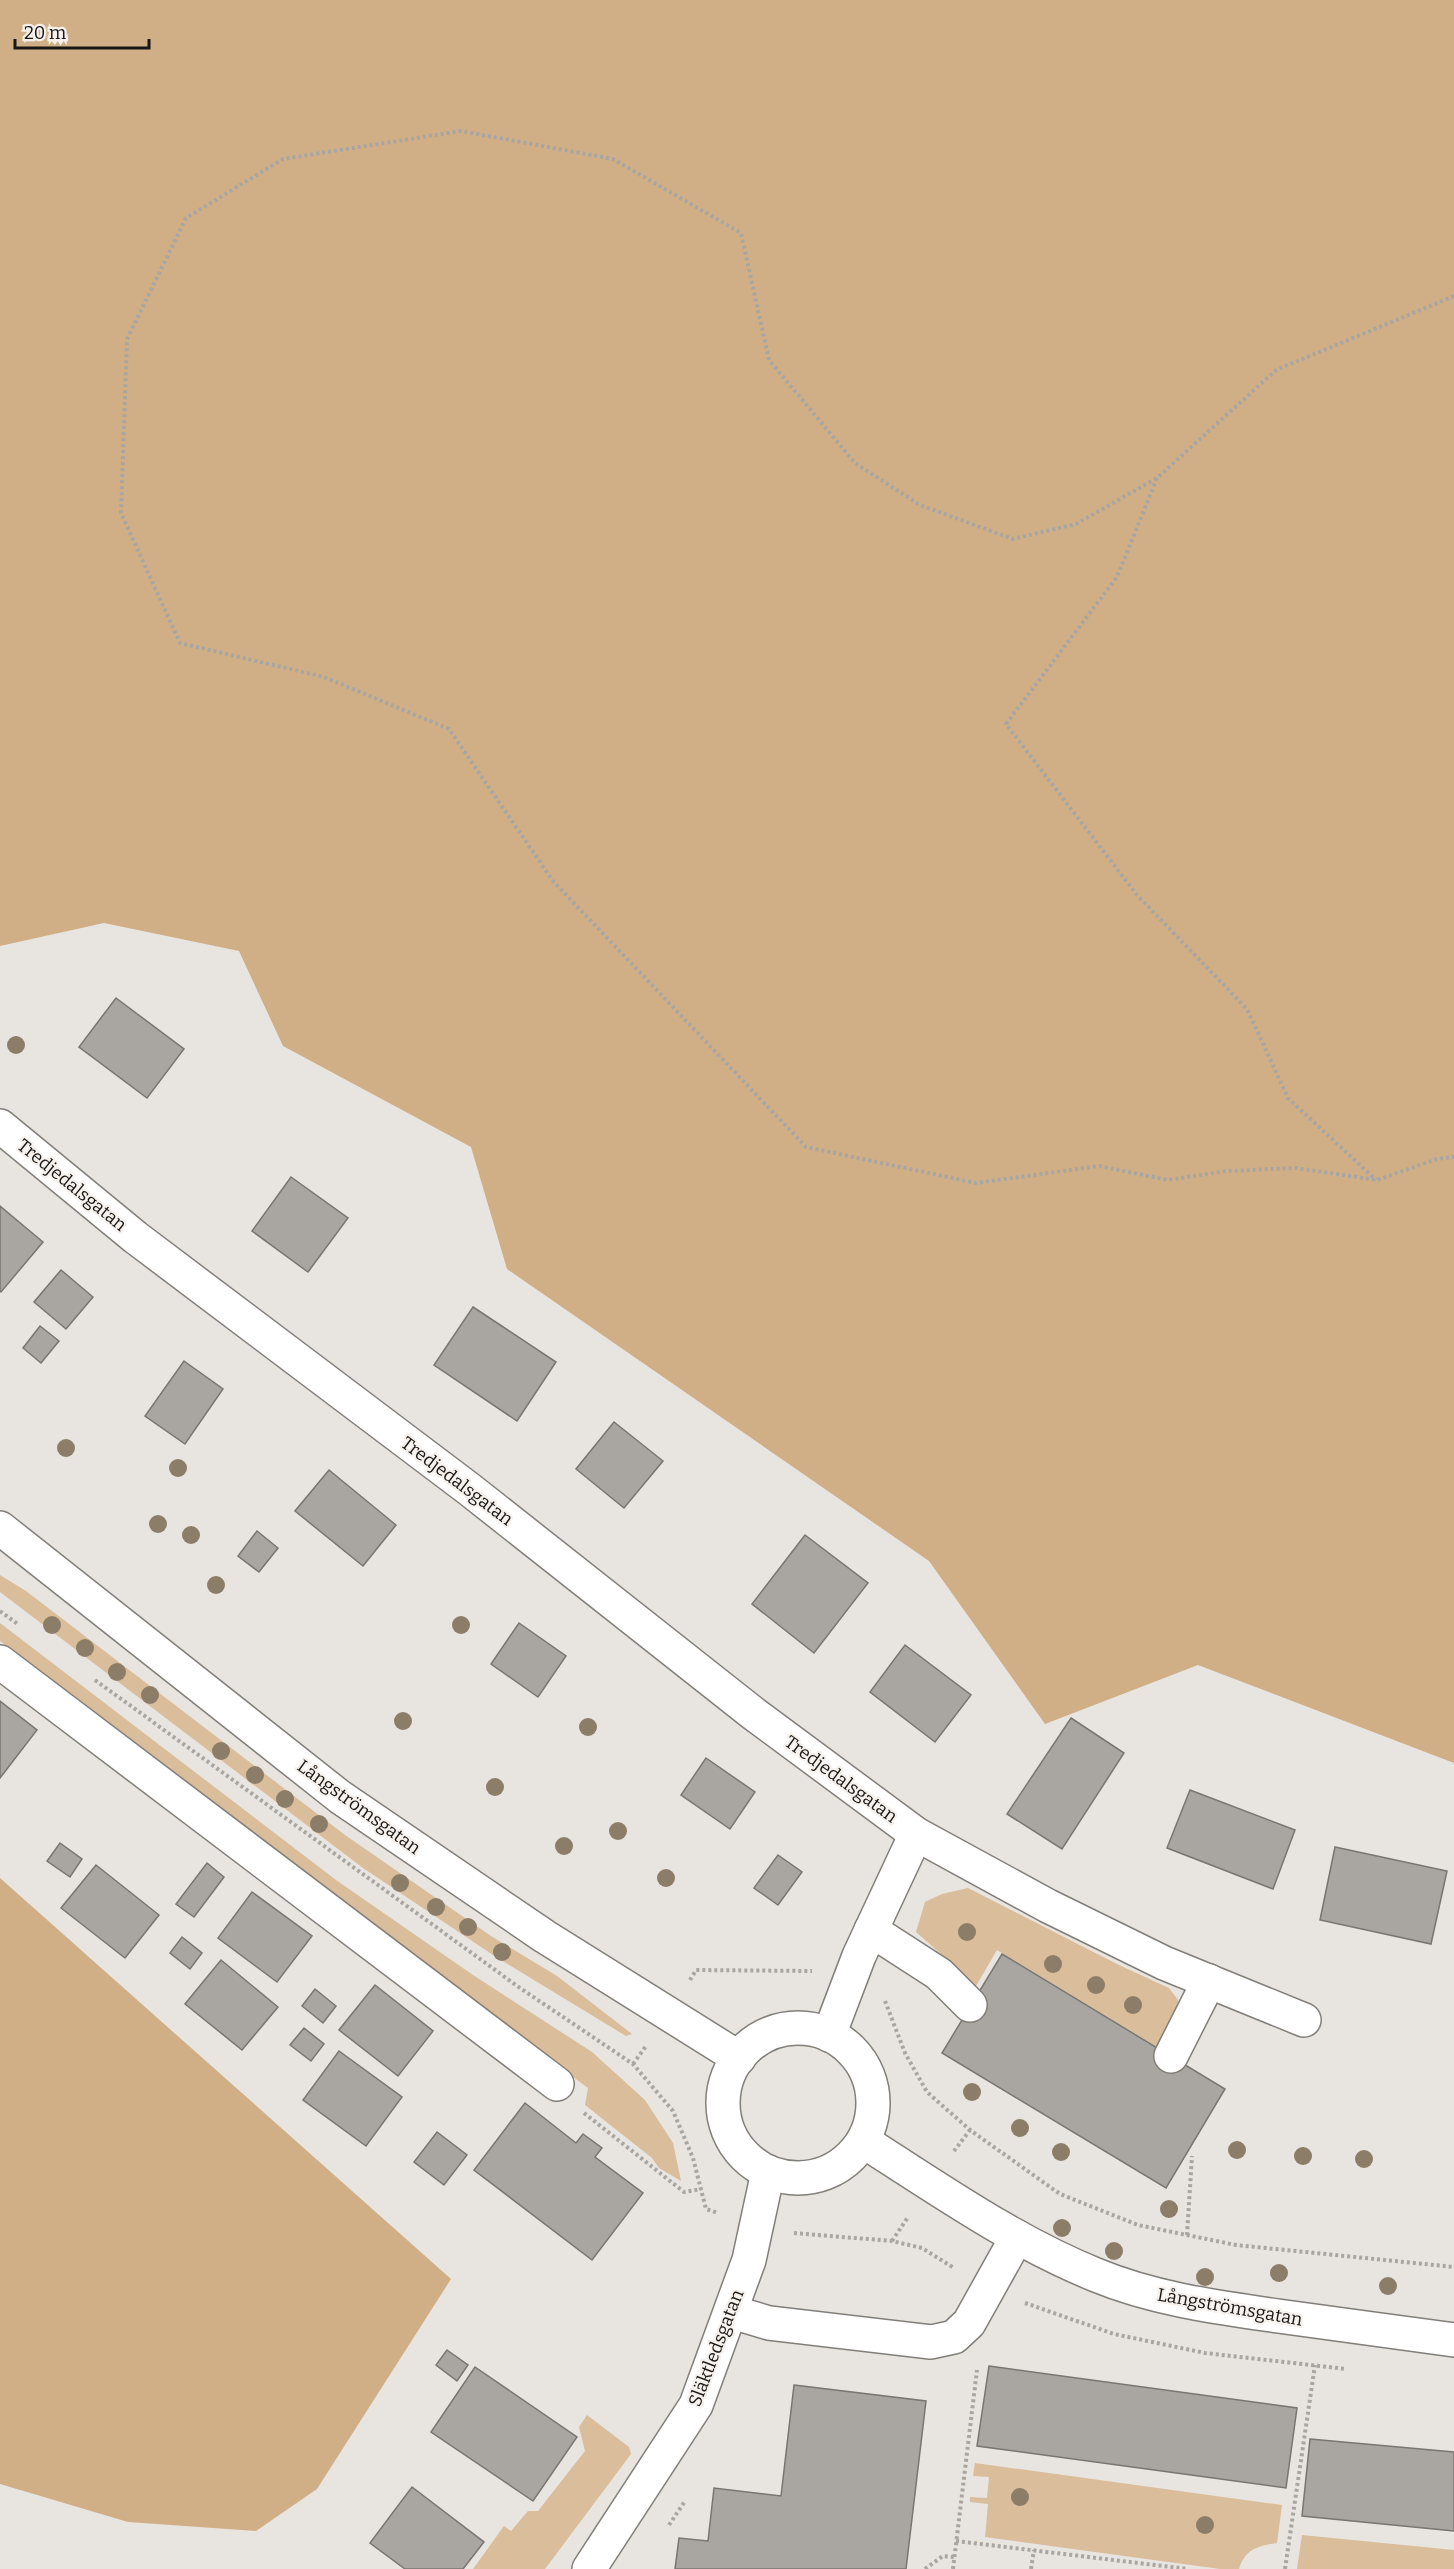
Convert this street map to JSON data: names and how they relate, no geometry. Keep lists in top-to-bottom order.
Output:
{
  "streets": {
    "street": ["Tredjedalsgatan", "Långströmsgatan", "Släktledsgatan"]
  },
  "crossings": [
    ["Tredjedalsgatan", "Långströmsgatan"],
    ["Tredjedalsgatan", "Släktledsgatan"],
    ["Långströmsgatan", "Släktledsgatan"]
  ],
  "scale_bar": "20 m"
}
